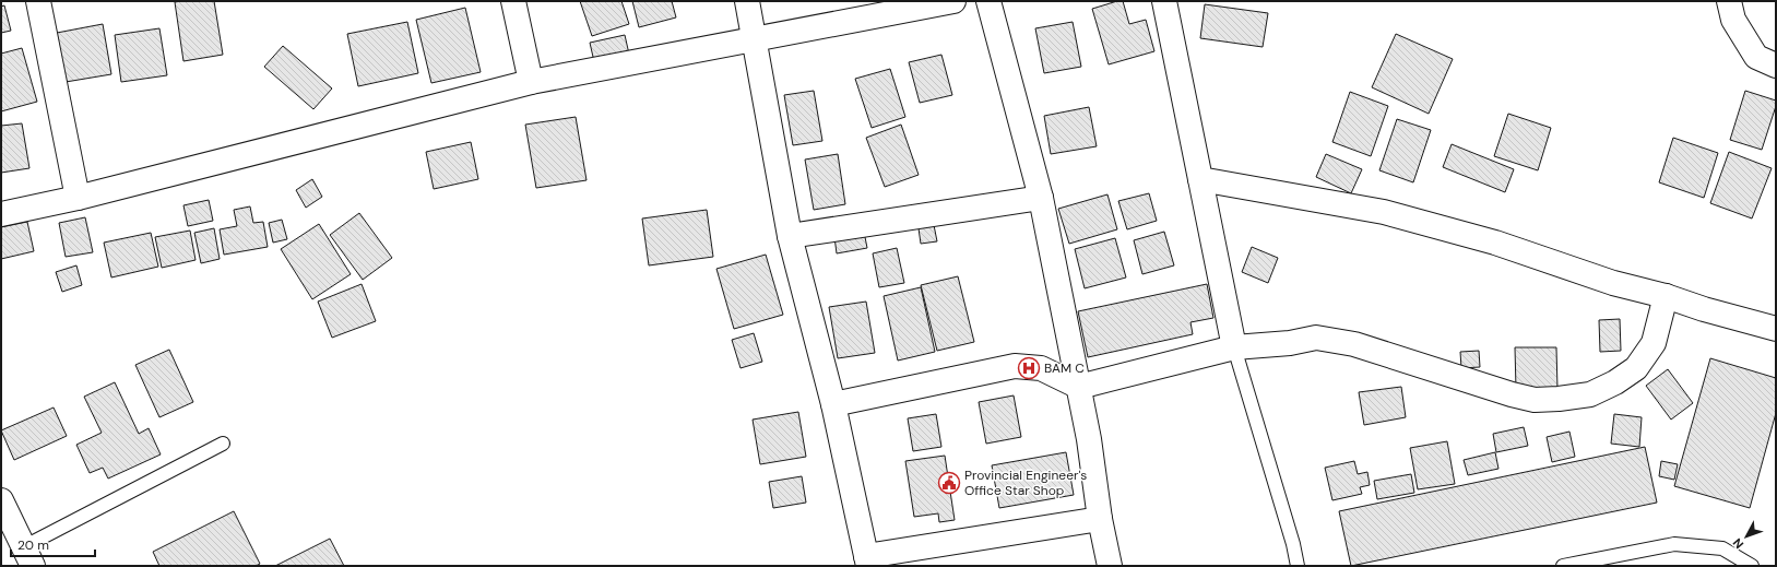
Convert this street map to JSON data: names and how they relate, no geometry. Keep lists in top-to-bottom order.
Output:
{
  "places": {
    "hospital": ["BAM C"],
    "public building": ["Provincial Engineer's Office Star Shop"]
  },
  "scale_bar": "20 m",
  "north": "bottom left"
}
